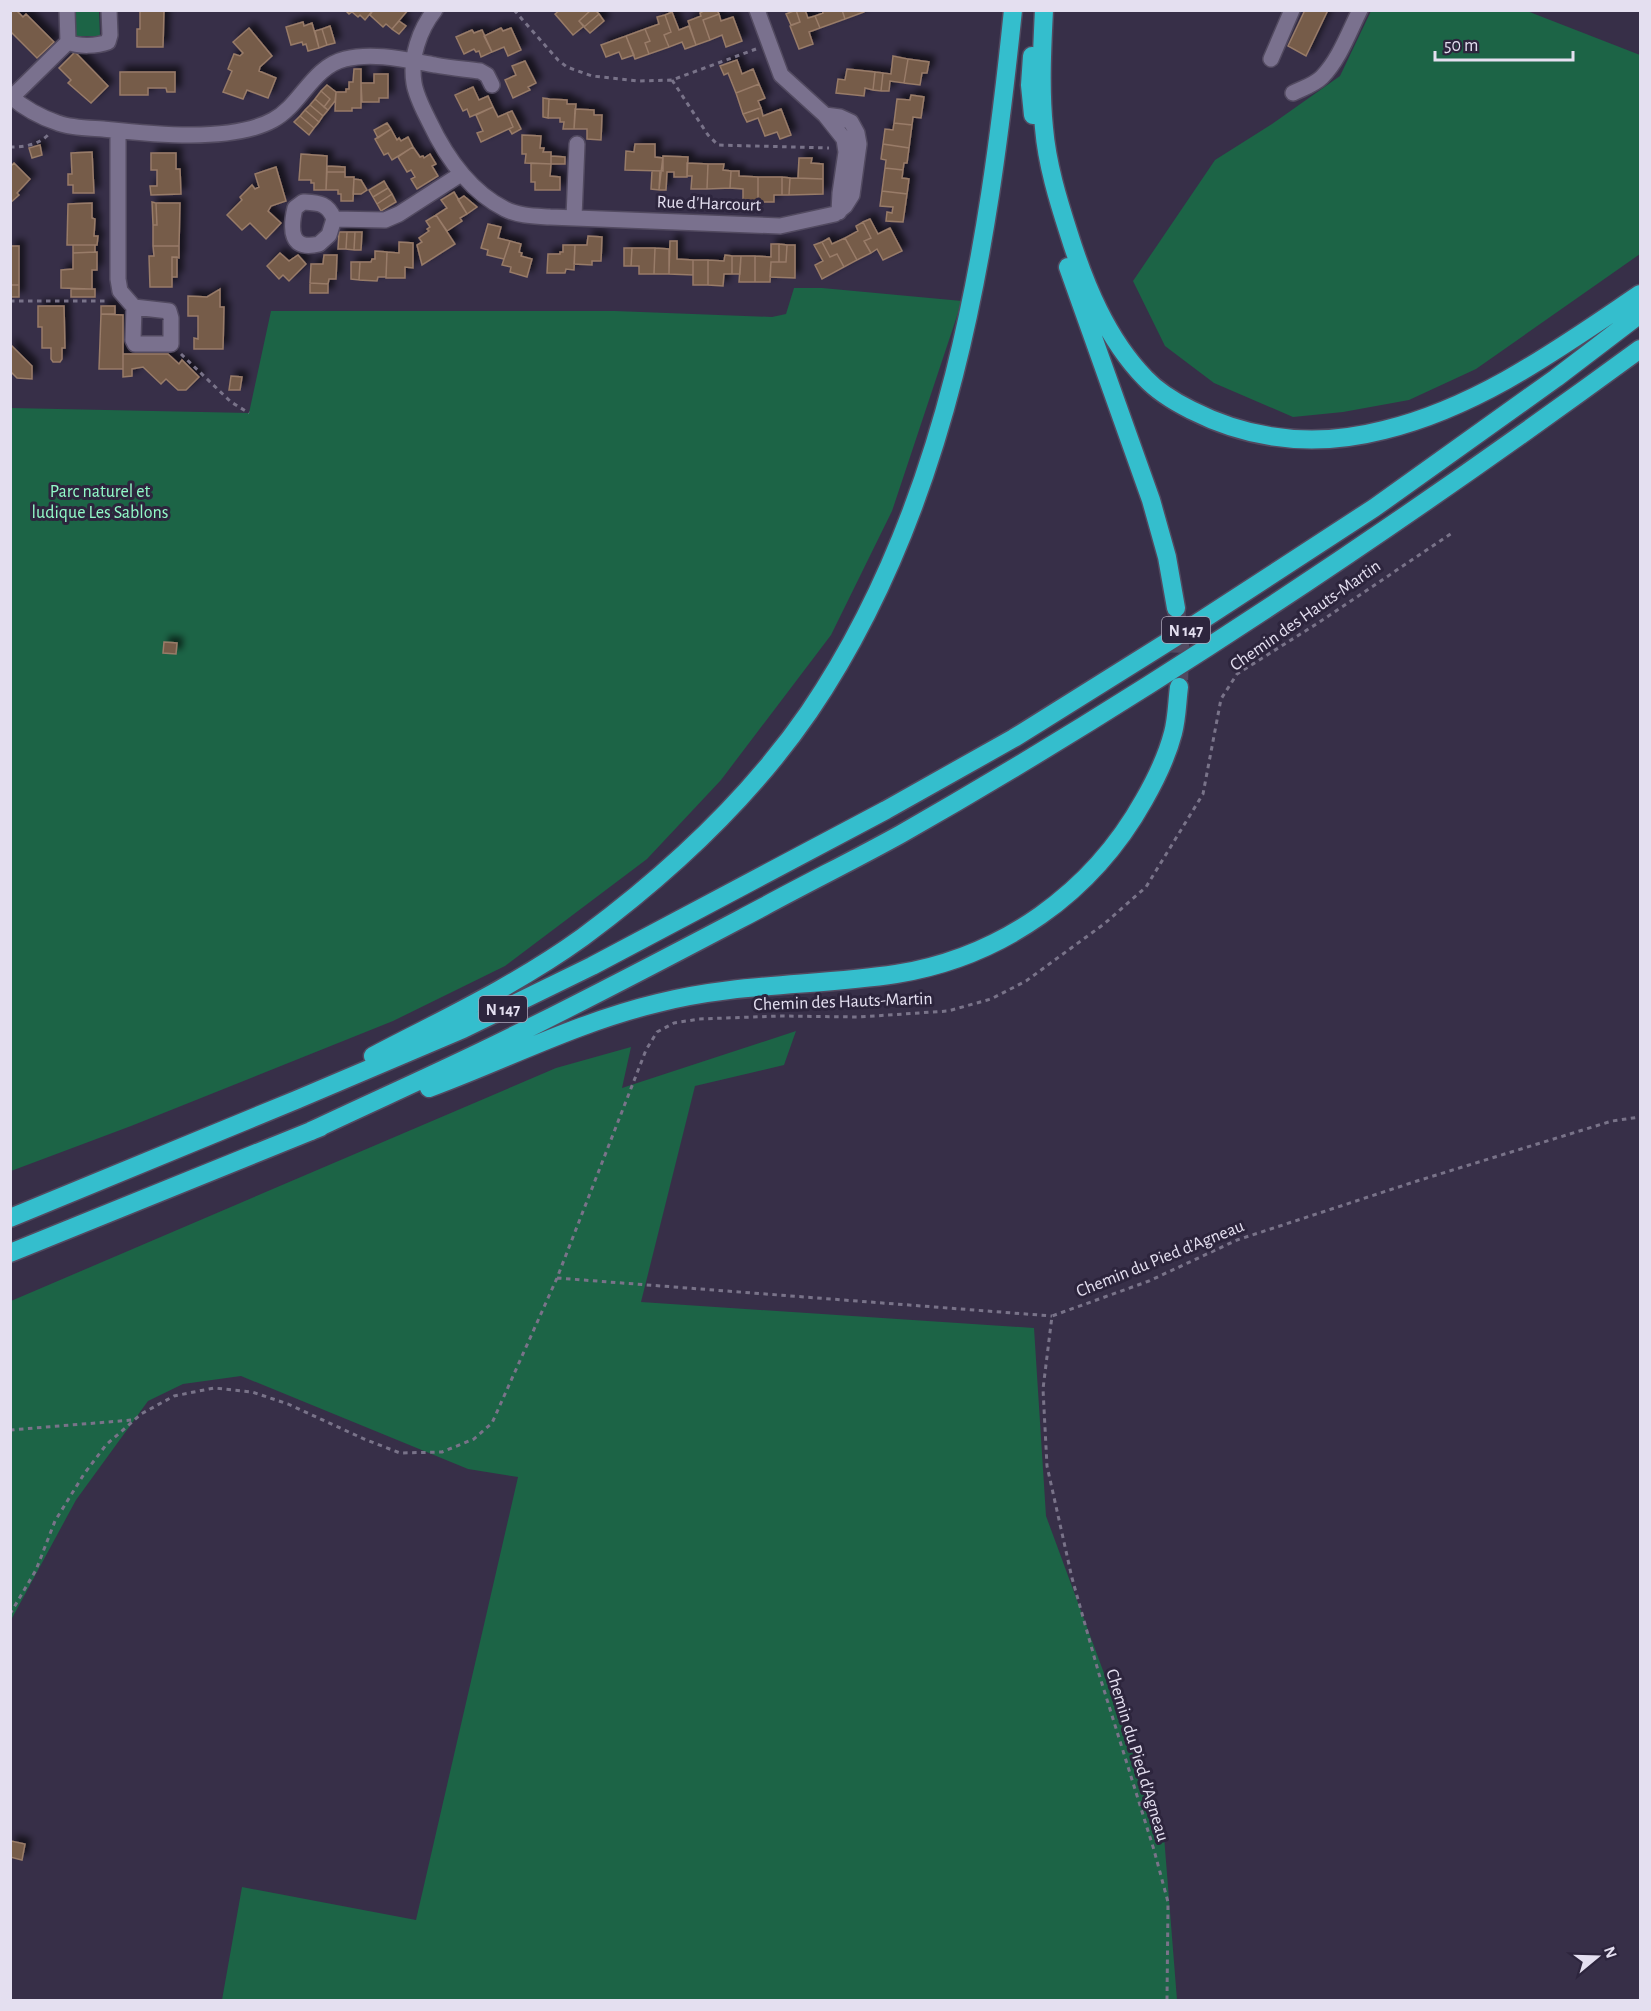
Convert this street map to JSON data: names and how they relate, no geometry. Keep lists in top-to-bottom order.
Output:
{
  "streets": {
    "highway": ["N 147"],
    "street": ["Rue d'Harcourt"],
    "path": ["Chemin des Hauts-Martin", "Chemin du Pied d’Agneau"]
  },
  "parks": ["Parc naturel et ludique Les Sablons"],
  "scale_bar": "50 m",
  "north": "right"
}
